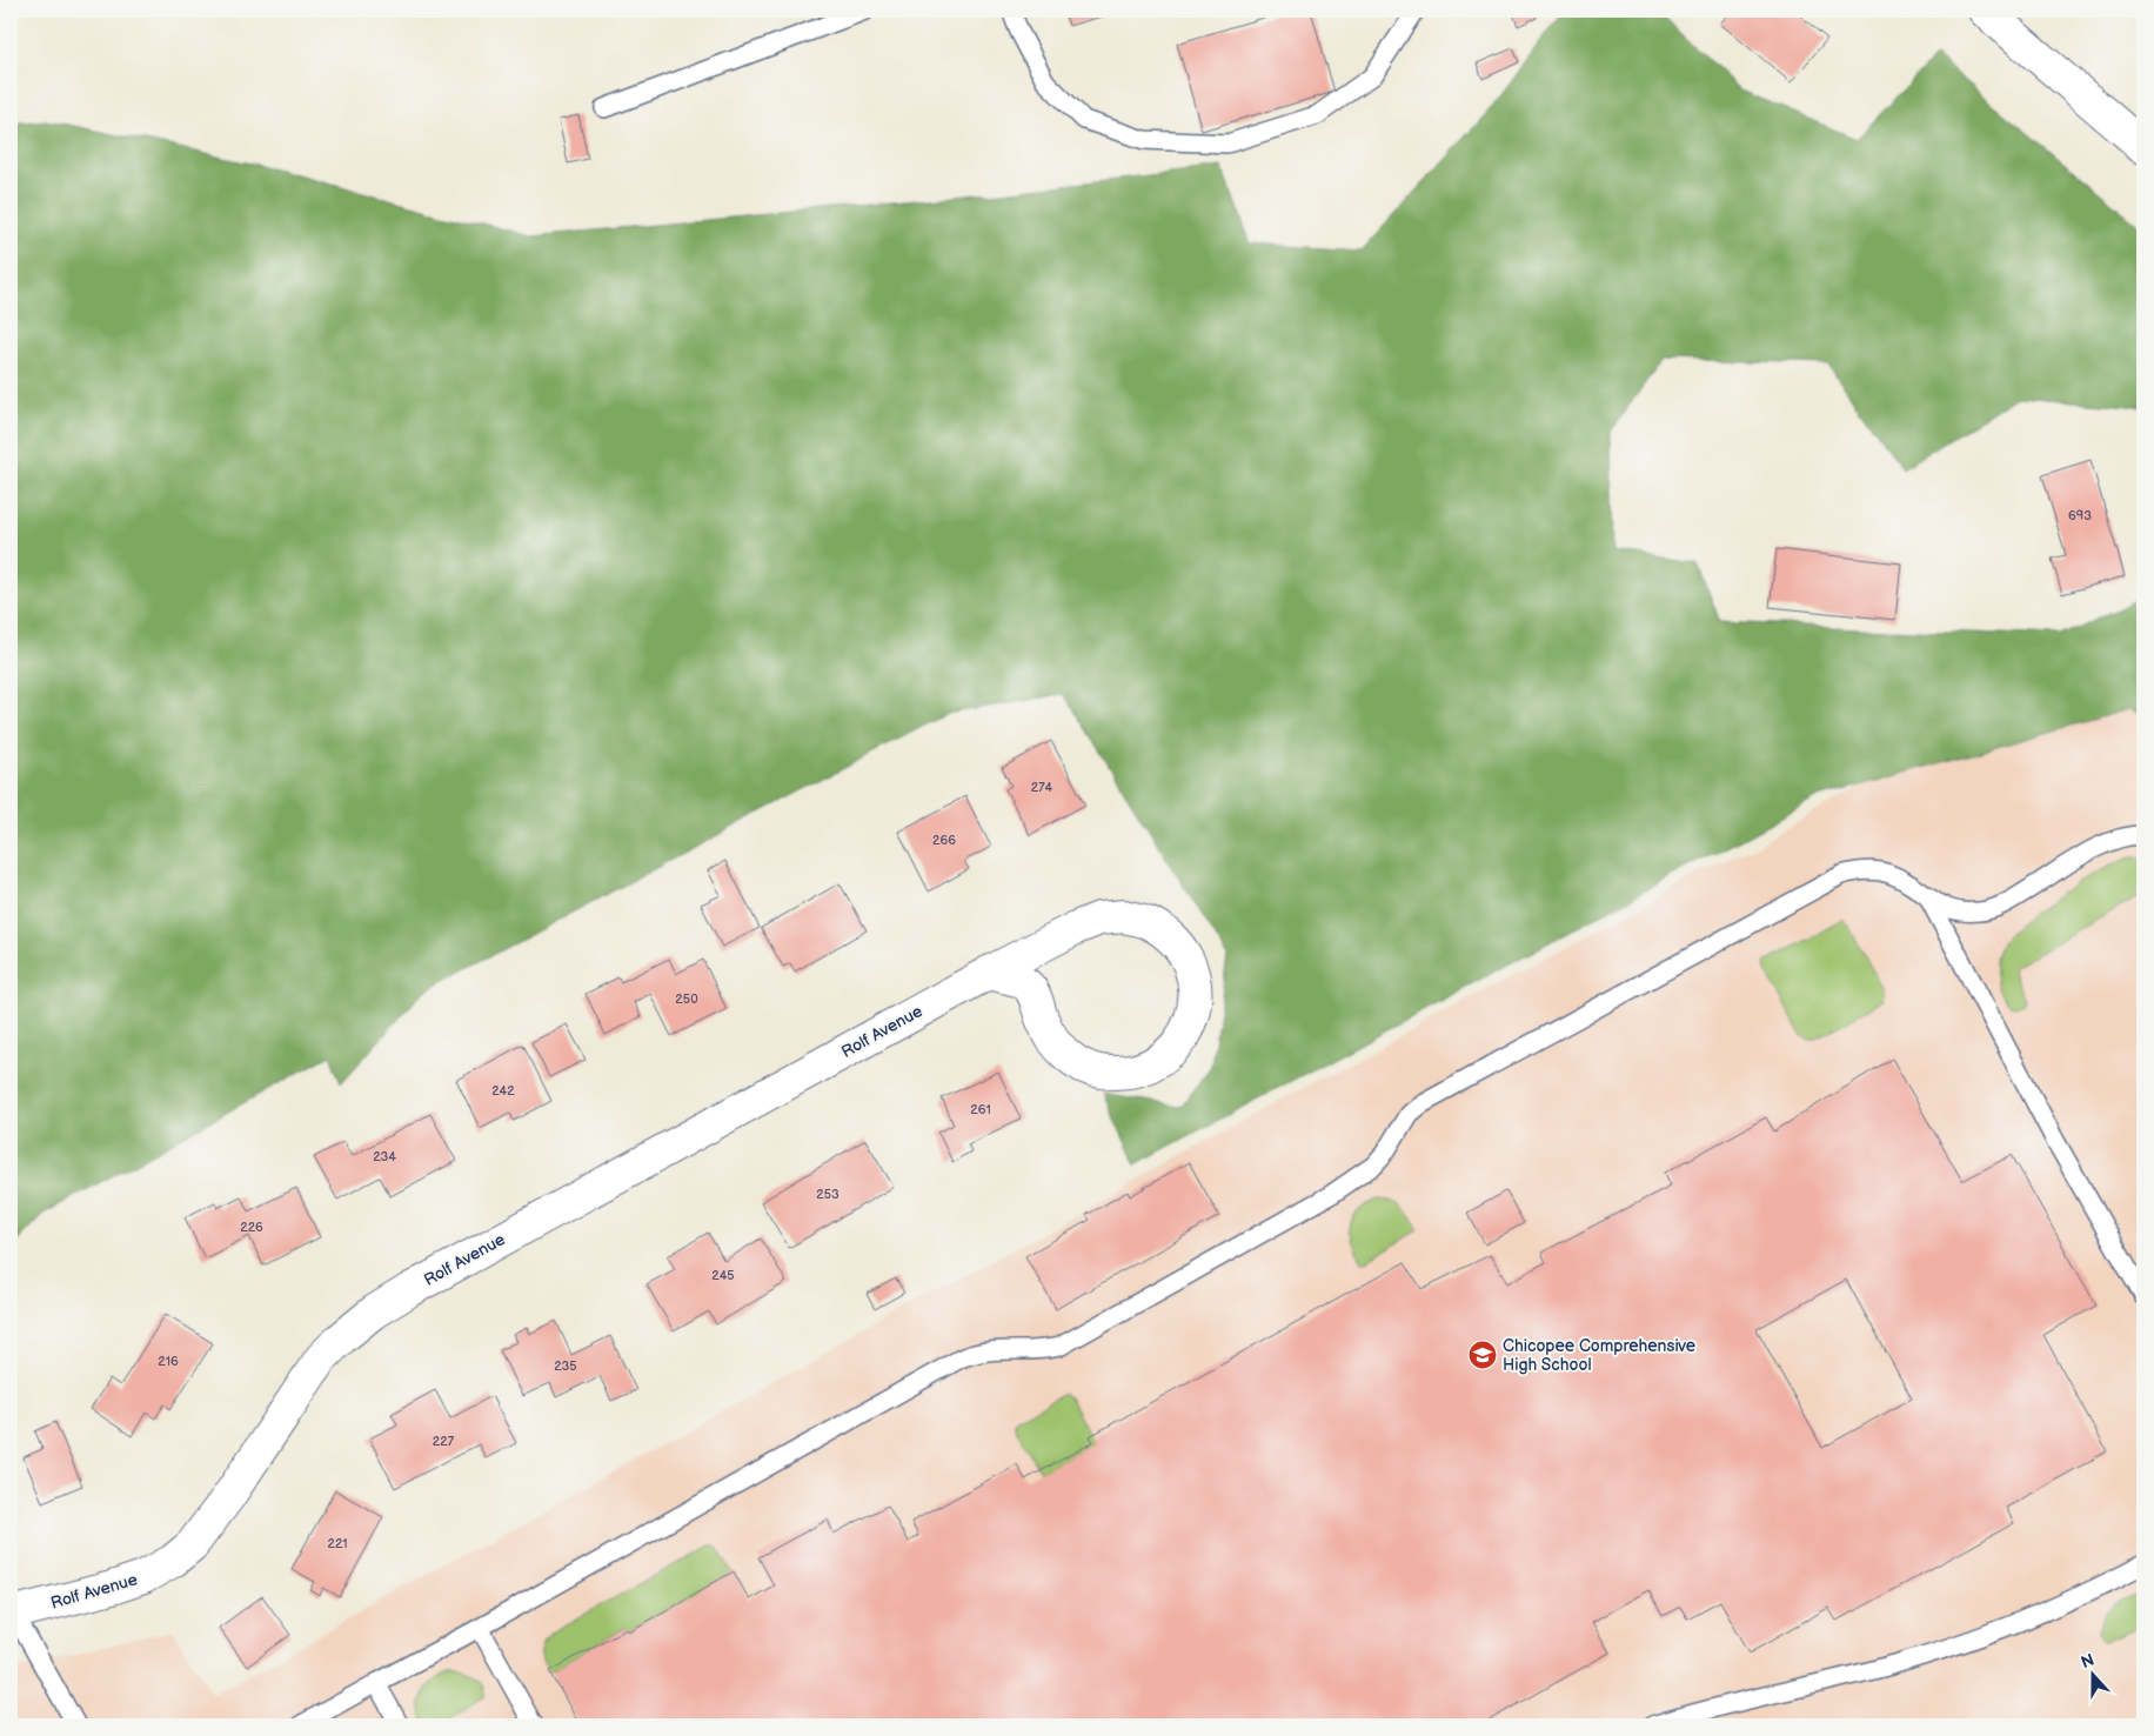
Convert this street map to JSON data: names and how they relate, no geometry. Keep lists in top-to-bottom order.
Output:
{
  "streets": {
    "street": ["Rolf Avenue"]
  },
  "places": {
    "school or university": ["Chicopee Comprehensive High School"]
  },
  "house_numbers": [
    "693",
    "274",
    "266",
    "250",
    "242",
    "261",
    "234",
    "253",
    "226",
    "245",
    "216",
    "235",
    "227",
    "221"
  ],
  "north": "top"
}
